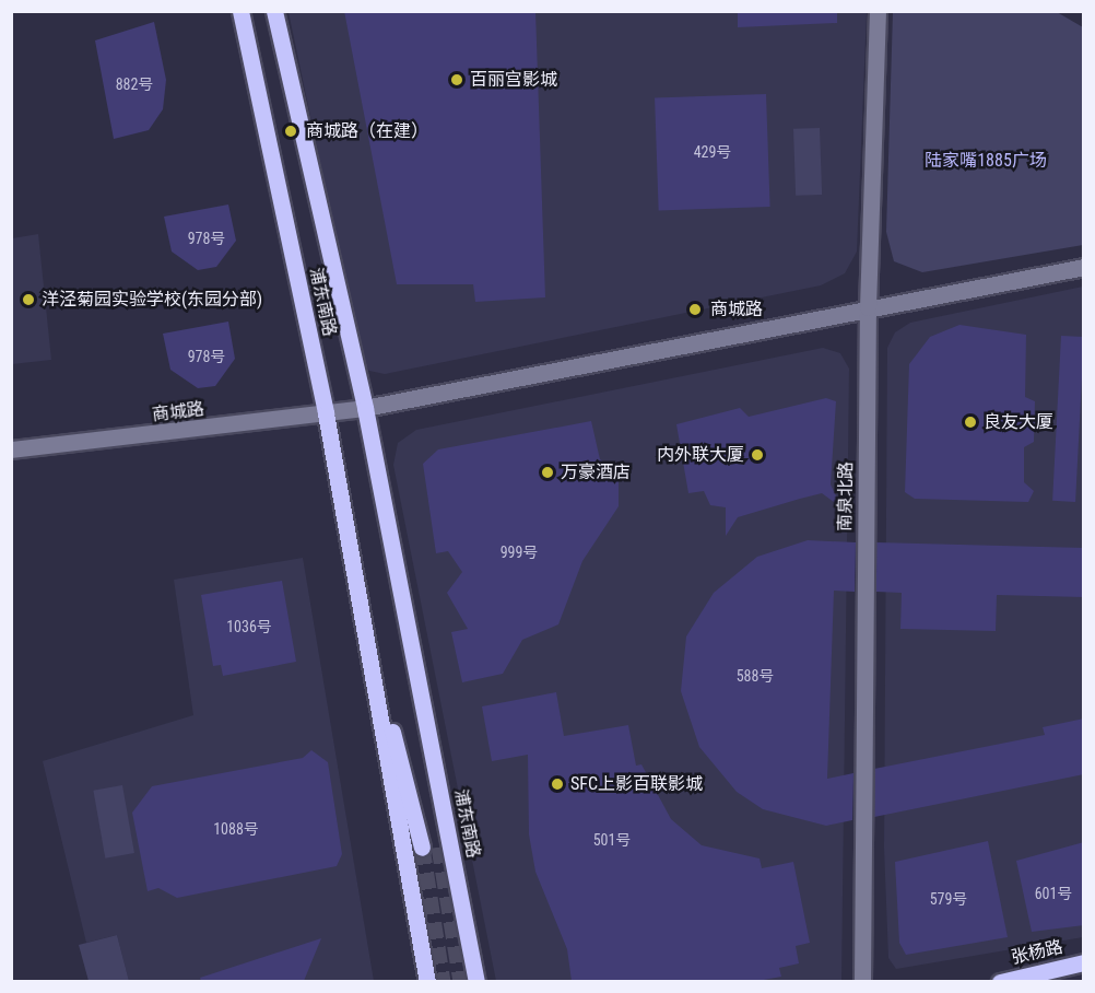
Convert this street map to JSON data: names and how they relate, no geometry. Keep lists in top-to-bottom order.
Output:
{
  "streets": {
    "main road": ["浦东南路", "张杨路"],
    "street": ["商城路", "南泉北路"]
  },
  "crossings": [
    ["浦东南路", "商城路"],
    ["商城路", "南泉北路"]
  ],
  "parks": ["陆家嘴1885广场"],
  "places": [
    "百丽宫影城",
    "商城路（在建）",
    "洋泾菊园实验学校(东园分部)",
    "商城路",
    "良友大厦",
    "内外联大厦",
    "万豪酒店",
    "SFC上影百联影城"
  ],
  "house_numbers": [
    "882号",
    "429号",
    "978号",
    "978号",
    "999号",
    "1036号",
    "588号",
    "1088号",
    "501号",
    "601号",
    "579号"
  ]
}
